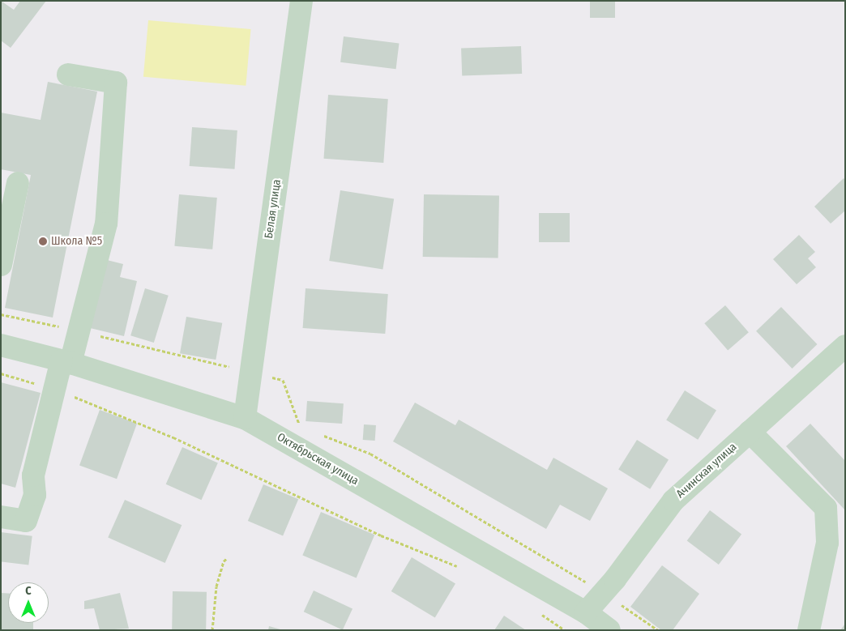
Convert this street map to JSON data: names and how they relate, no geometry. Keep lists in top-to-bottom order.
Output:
{
  "streets": {
    "street": ["Белая улица", "Октябрьская улица", "Ачинская улица"]
  },
  "crossings": [
    ["Белая улица", "Октябрьская улица"],
    ["Октябрьская улица", "Ачинская улица"]
  ],
  "places": ["Школа №5"],
  "north": "top"
}
